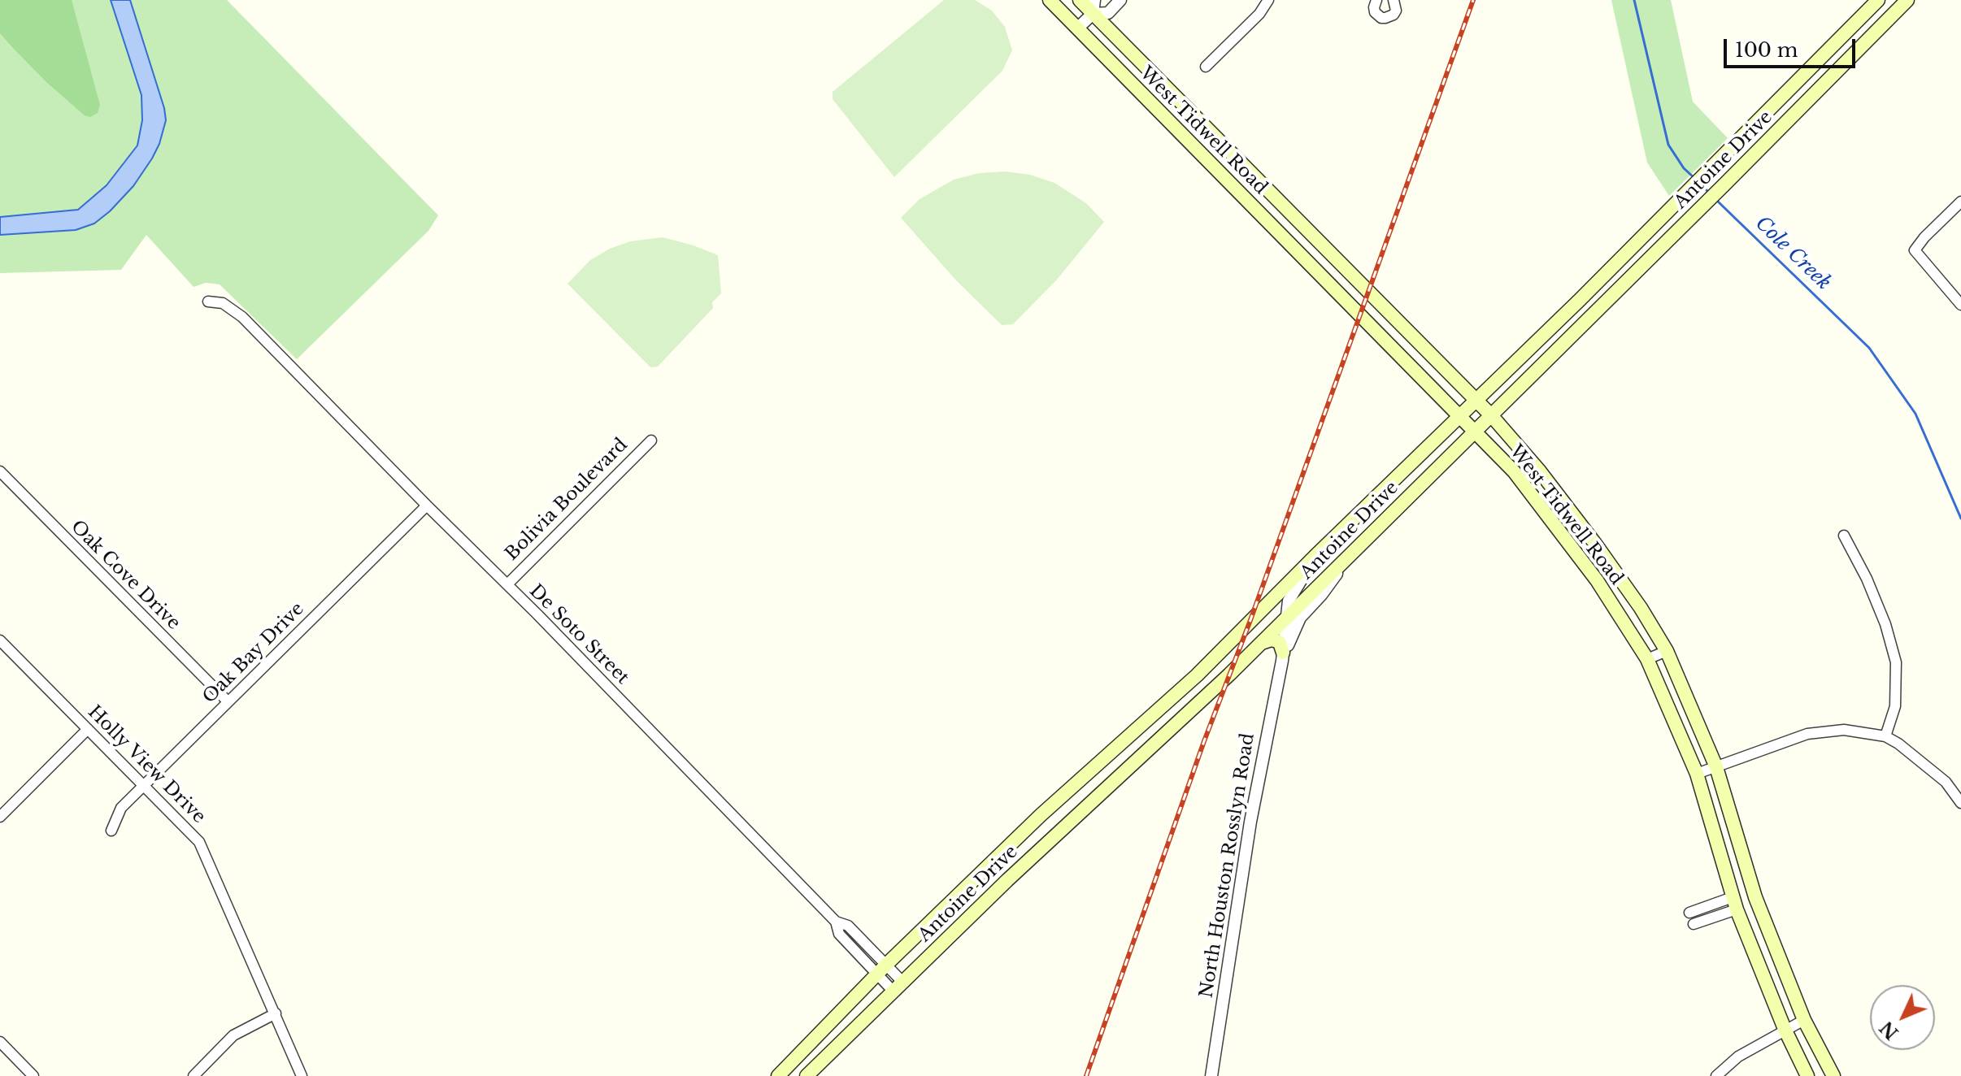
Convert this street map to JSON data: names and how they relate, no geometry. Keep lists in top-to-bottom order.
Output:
{
  "streets": {
    "main road": ["West Tidwell Road", "Antoine Drive"],
    "street": [
      "Bolivia Boulevard",
      "Oak Cove Drive",
      "De Soto Street",
      "Oak Bay Drive",
      "Holly View Drive",
      "North Houston Rosslyn Road"
    ]
  },
  "crossings": [
    ["West Tidwell Road", "Antoine Drive"],
    ["Antoine Drive", "De Soto Street"],
    ["Antoine Drive", "North Houston Rosslyn Road"],
    ["Bolivia Boulevard", "De Soto Street"],
    ["Oak Cove Drive", "Oak Bay Drive"],
    ["De Soto Street", "Oak Bay Drive"],
    ["Oak Bay Drive", "Holly View Drive"]
  ],
  "water": ["Cole Creek"],
  "scale_bar": "100 m",
  "north": "bottom left"
}
